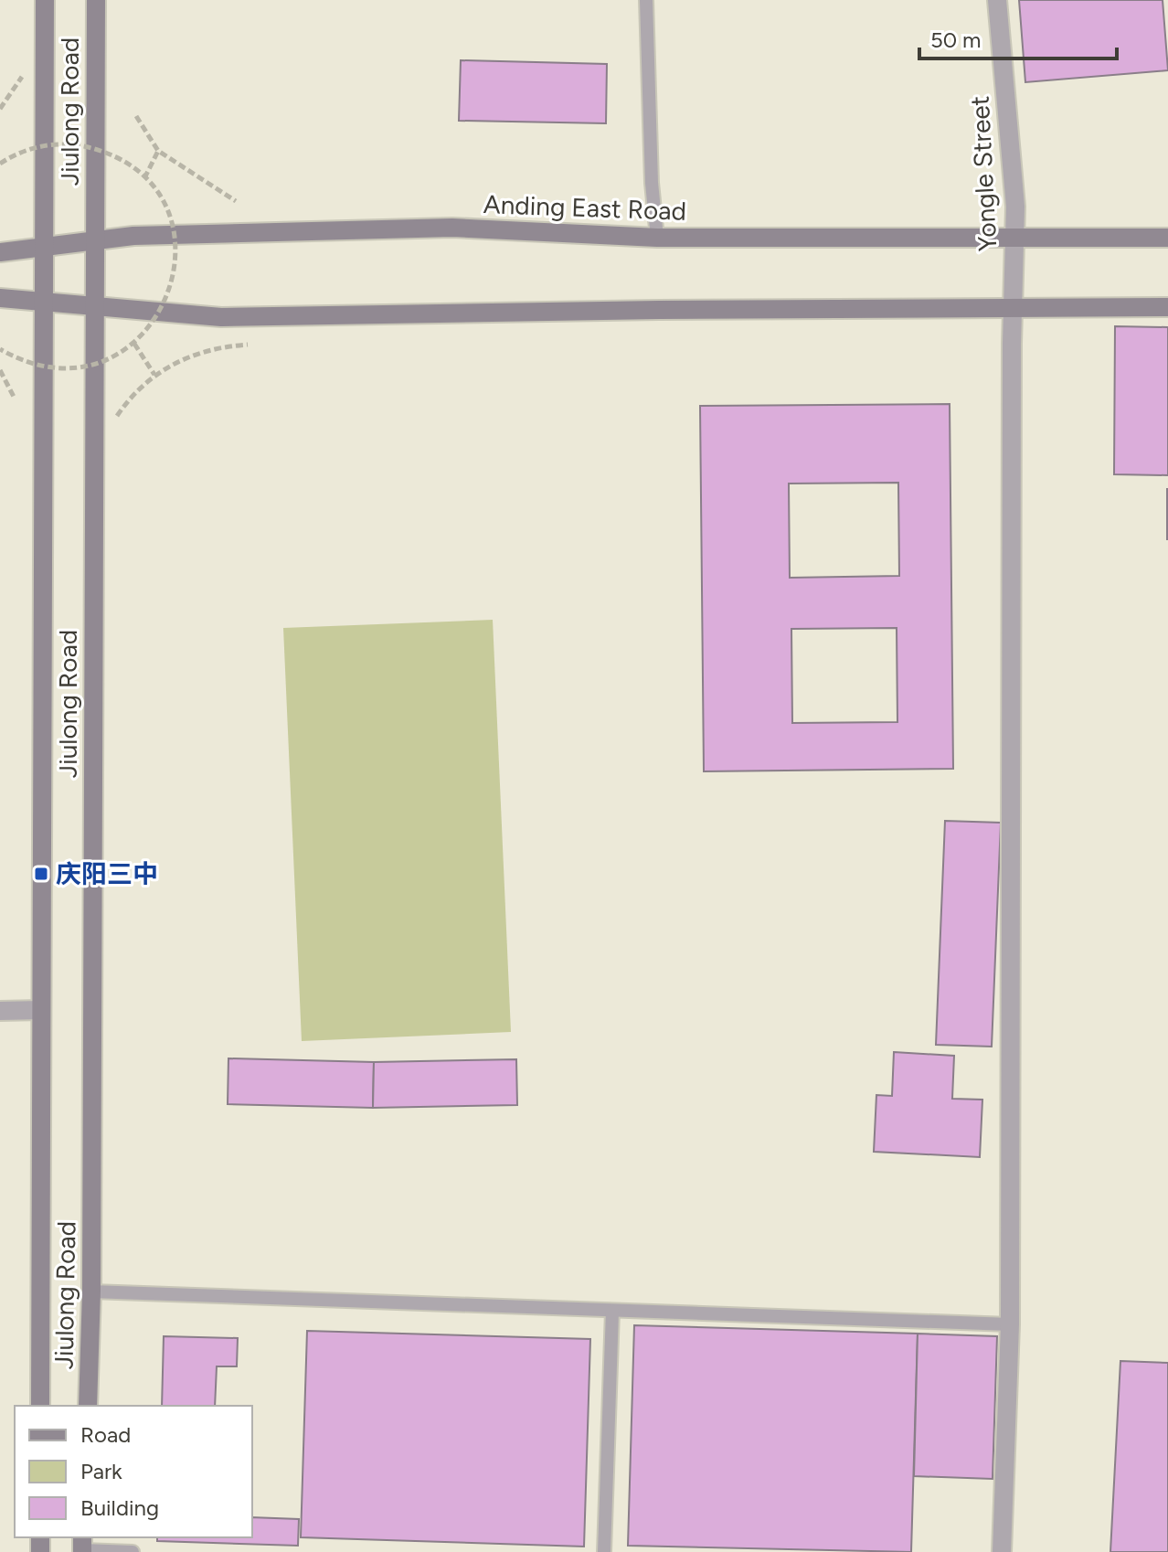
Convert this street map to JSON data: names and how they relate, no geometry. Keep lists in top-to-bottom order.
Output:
{
  "streets": {
    "main road": ["Jiulong Road", "Anding East Road"],
    "street": ["Yongle Street"]
  },
  "crossings": [
    ["Jiulong Road", "Anding East Road"],
    ["Yongle Street", "Anding East Road"]
  ],
  "places": {
    "transit": ["庆阳三中"]
  },
  "legend": ["Road", "Park", "Building"],
  "scale_bar": "50 m"
}
